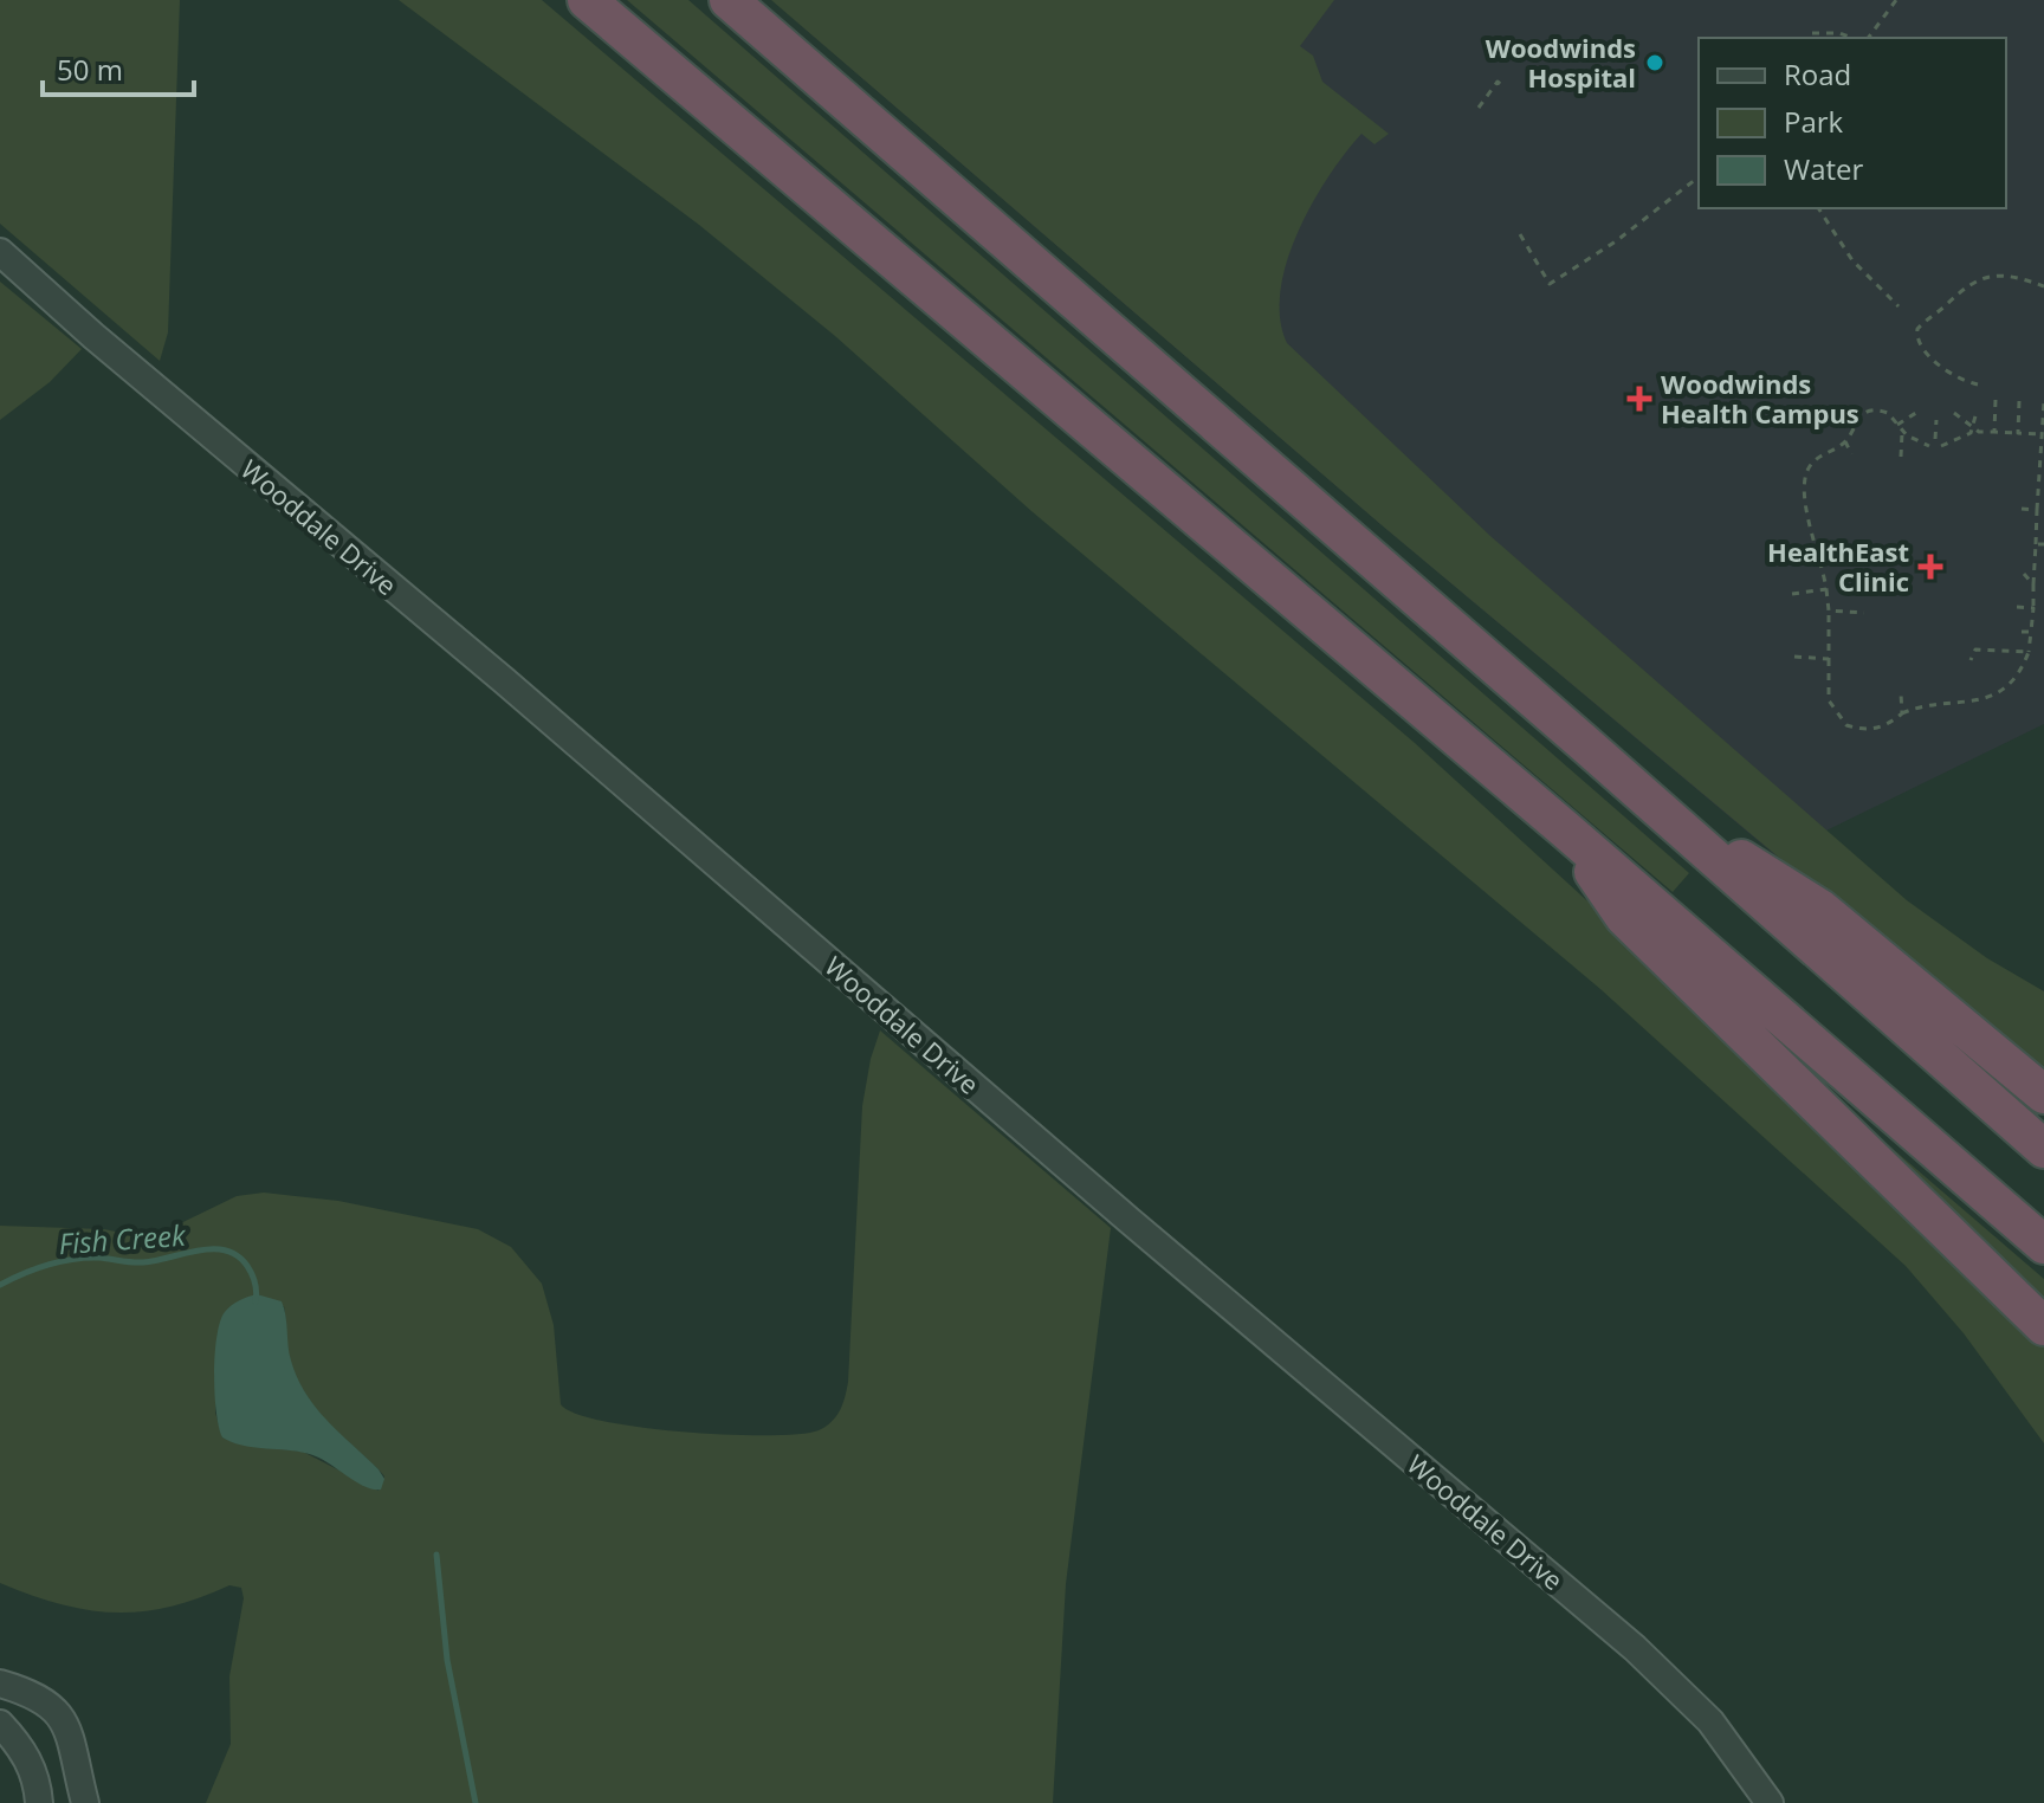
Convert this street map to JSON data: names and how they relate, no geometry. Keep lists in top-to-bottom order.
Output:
{
  "streets": {
    "street": ["Wooddale Drive"]
  },
  "water": ["Fish Creek"],
  "places": {
    "other": ["Woodwinds Hospital"],
    "health": ["Woodwinds Health Campus", "HealthEast Clinic"]
  },
  "legend": ["Road", "Park", "Water"],
  "scale_bar": "50 m"
}
